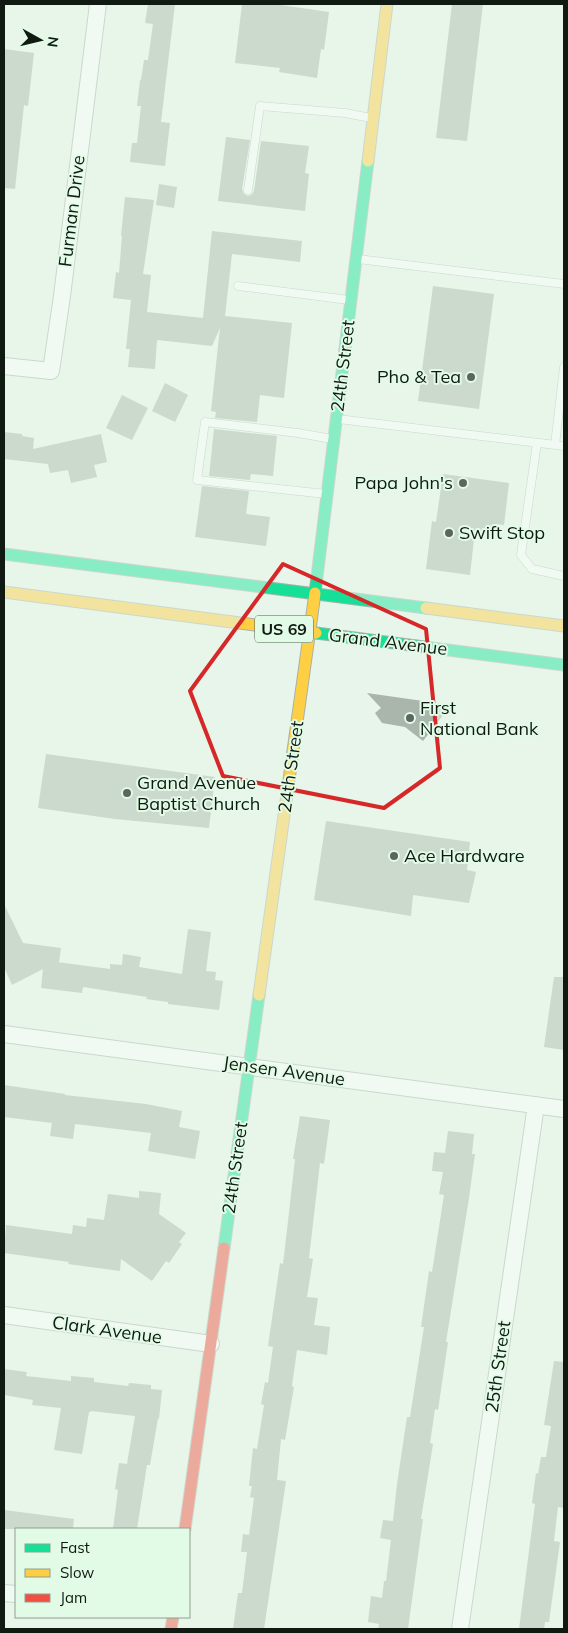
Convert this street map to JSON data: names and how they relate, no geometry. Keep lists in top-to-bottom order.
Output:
{
  "streets": {
    "main road": ["24th Street", "US 69", "Grand Avenue"],
    "street": [
      "Furman Drive",
      "Jensen Avenue",
      "Clark Avenue",
      "25th Street"
    ]
  },
  "crossings": [
    ["24th Street", "US 69"],
    ["24th Street", "Grand Avenue"],
    ["24th Street", "Jensen Avenue"],
    ["24th Street", "Clark Avenue"],
    ["Jensen Avenue", "25th Street"]
  ],
  "places": [
    "Pho & Tea",
    "Papa John's",
    "Swift Stop",
    "First National Bank",
    "Grand Avenue Baptist Church",
    "Ace Hardware"
  ],
  "legend": ["Fast", "Slow", "Jam"],
  "north": "right"
}
